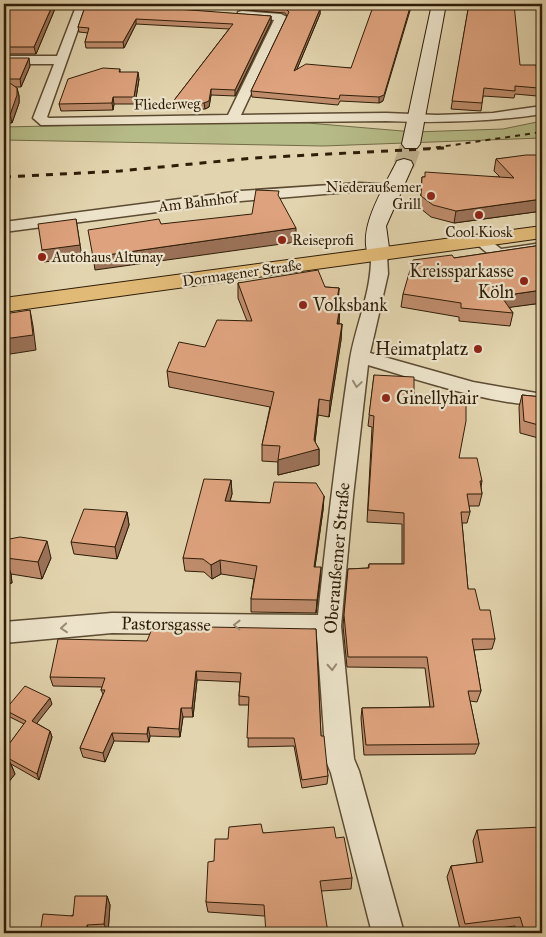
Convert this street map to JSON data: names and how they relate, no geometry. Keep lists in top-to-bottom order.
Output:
{
  "streets": {
    "main road": ["Dormagener Straße", "Oberaußemer Straße"],
    "street": ["Fliederweg", "Am Bahnhof", "Pastorsgasse"]
  },
  "crossings": [
    ["Am Bahnhof", "Oberaußemer Straße"],
    ["Dormagener Straße", "Oberaußemer Straße"],
    ["Oberaußemer Straße", "Pastorsgasse"]
  ],
  "one_way": ["Oberaußemer Straße", "Pastorsgasse"],
  "places": [
    "Niederaußemer Grill",
    "Cool Kiosk",
    "Reiseprofi",
    "Autohaus Altunay",
    "Kreissparkasse Köln",
    "Volksbank",
    "Heimatplatz",
    "Ginellyhair"
  ]
}
